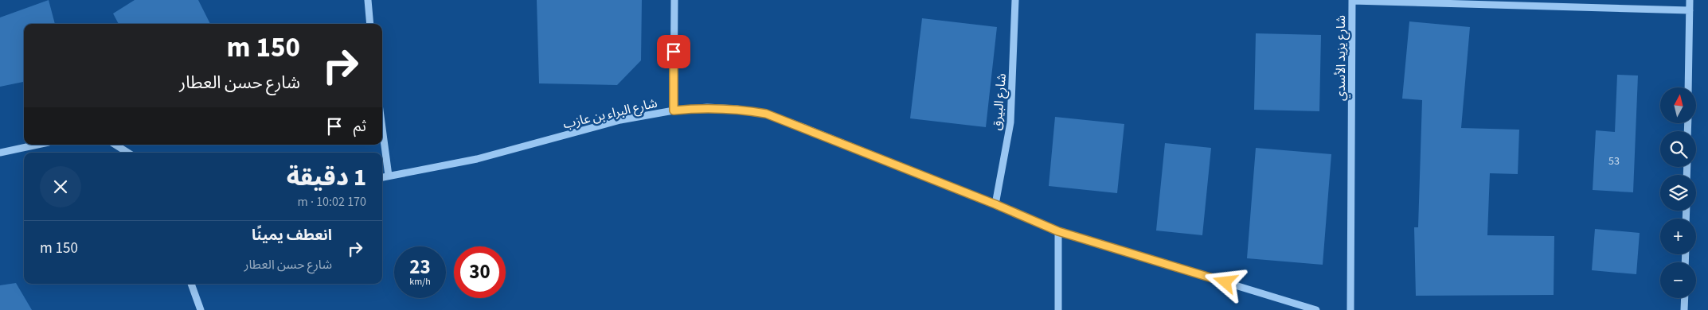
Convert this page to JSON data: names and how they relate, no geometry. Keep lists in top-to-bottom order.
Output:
{
  "streets": {
    "street": ["شارع يزيد الأسدي", "شارع البيرق", "شارع البراء بن عازب"]
  },
  "crossings": [
    ["شارع البيرق", "شارع البراء بن عازب"]
  ],
  "house_numbers": ["53"],
  "north": "top",
  "page": {
    "turn": ["150 m", "شارع حسن العطار"],
    "map_buttons": ["+", "−"],
    "then": "ثم",
    "heading": ["1 دقيقة", "170 m · 10:02"],
    "list": [
      {
        "name": "انعطف يمينًا",
        "note": "شارع حسن العطار",
        "value": "150 m"
      }
    ],
    "speed": "23 km/h",
    "limit": "30"
  }
}
